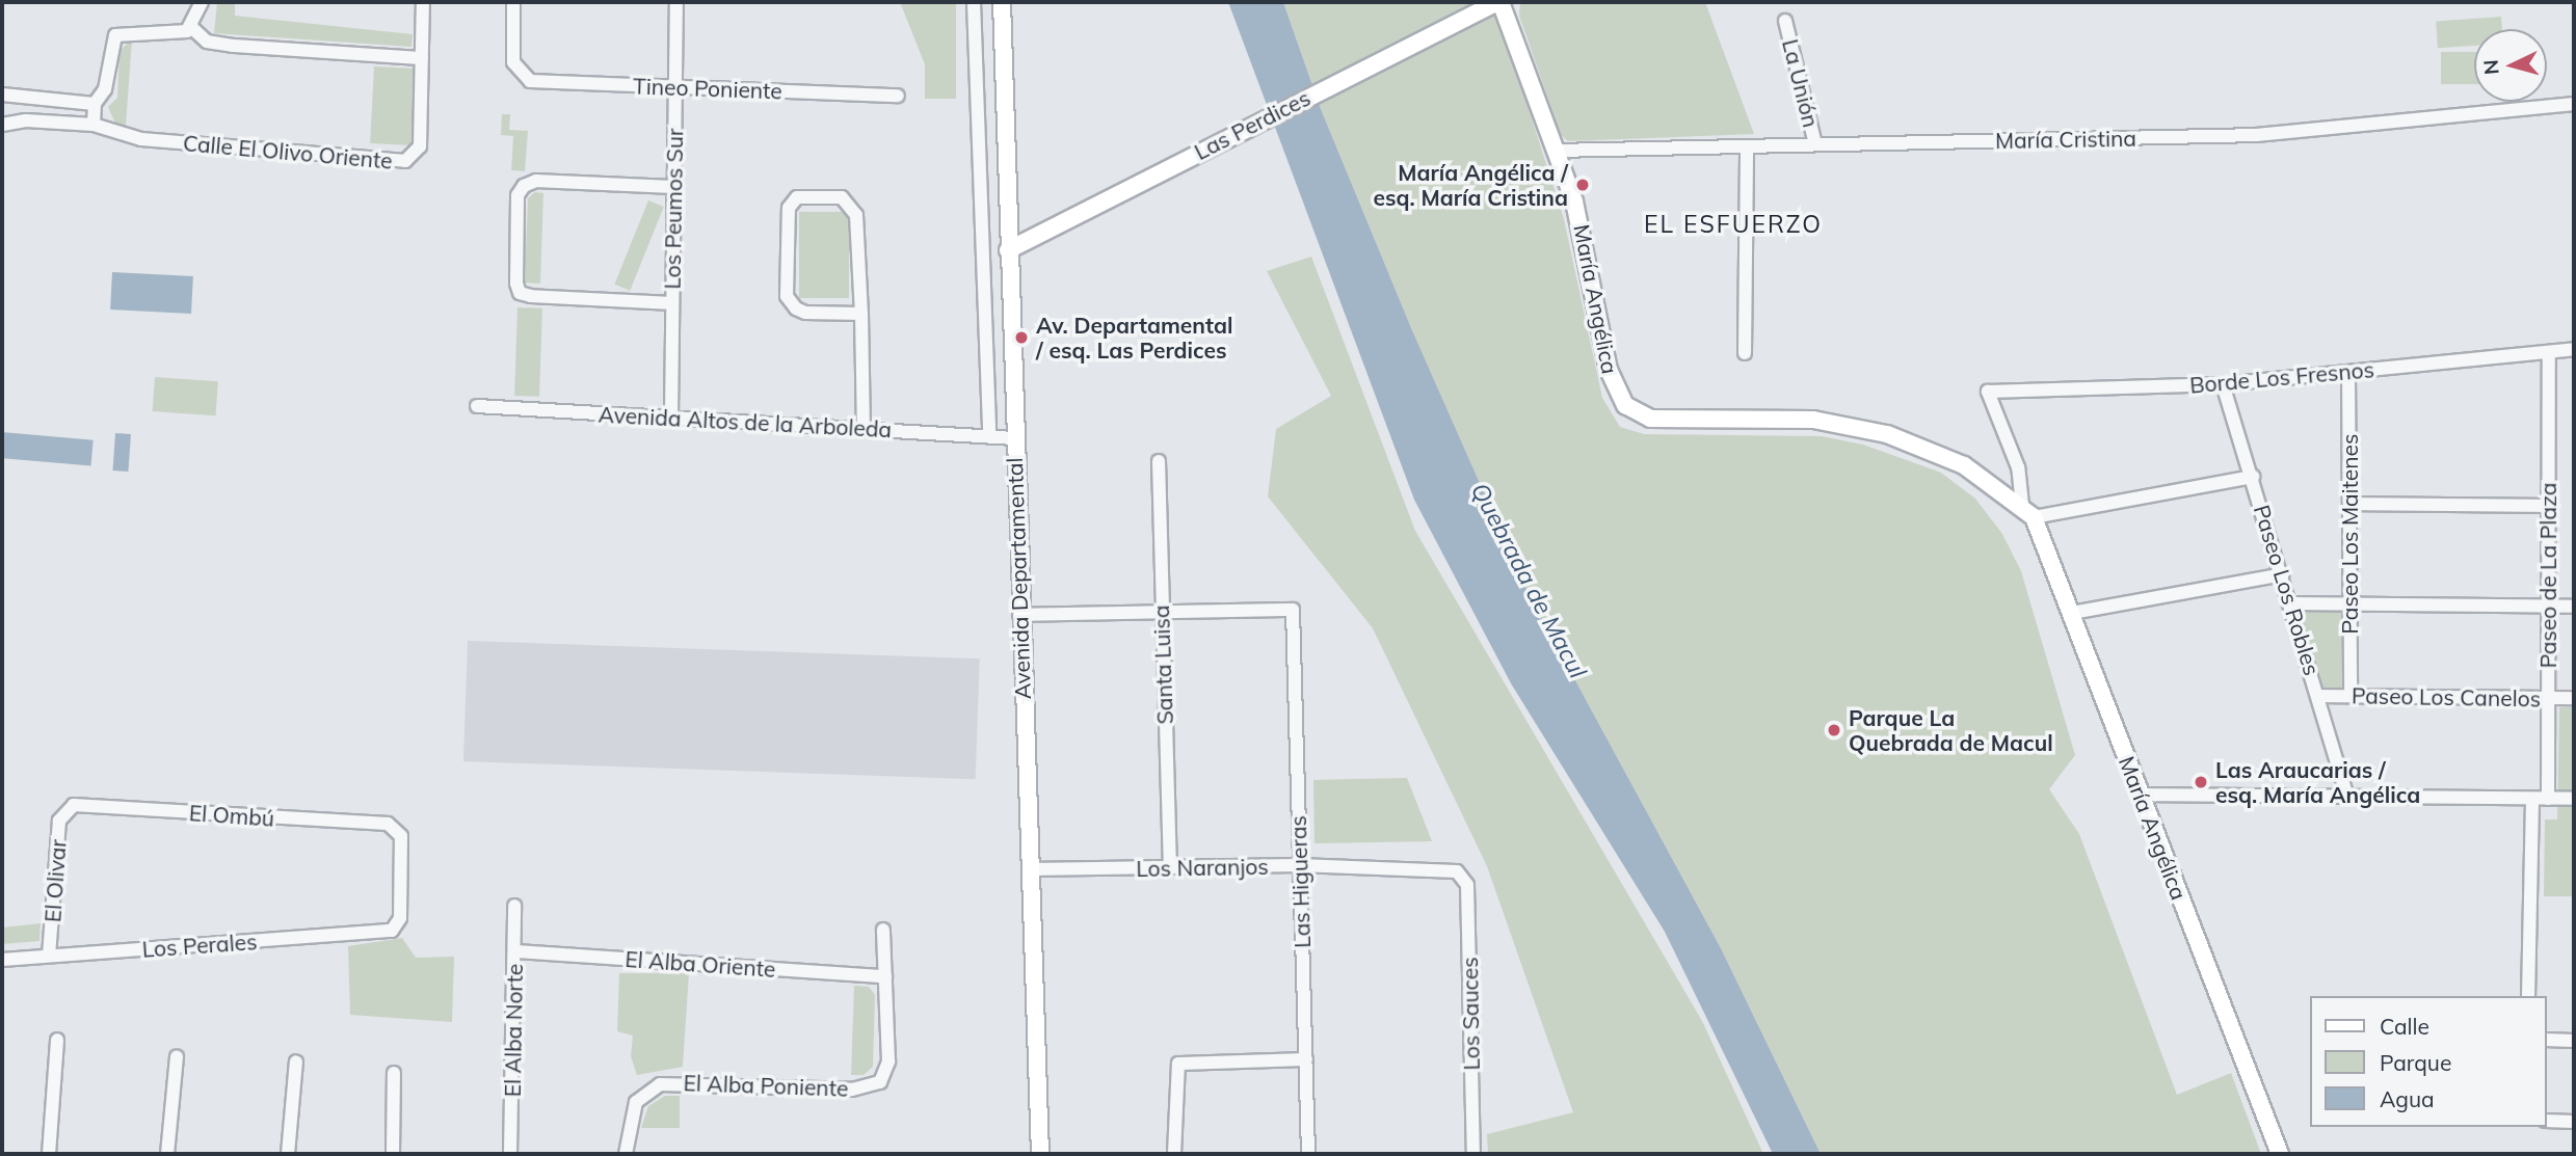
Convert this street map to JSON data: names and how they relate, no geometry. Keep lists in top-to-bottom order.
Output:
{
  "streets": {
    "street": [
      "La Unión",
      "Tineo Poniente",
      "Las Perdices",
      "María Cristina",
      "Calle El Olivo Oriente",
      "Los Peumos Sur",
      "María Angélica",
      "Borde Los Fresnos",
      "Avenida Altos de la Arboleda",
      "Paseo Los Maitenes",
      "Paseo de La Plaza",
      "Avenida Departamental",
      "Paseo Los Robles",
      "Santa Luisa",
      "Paseo Los Canelos",
      "El Ombú",
      "Los Naranjos",
      "El Olivar",
      "Las Higueras",
      "Los Perales",
      "El Alba Oriente",
      "Los Sauces",
      "El Alba Norte",
      "El Alba Poniente"
    ]
  },
  "crossings": [
    ["La Unión", "María Cristina"],
    ["Tineo Poniente", "Los Peumos Sur"],
    ["Las Perdices", "María Angélica"],
    ["Las Perdices", "Avenida Departamental"],
    ["María Cristina", "María Angélica"],
    ["Los Peumos Sur", "Avenida Altos de la Arboleda"],
    ["María Angélica", "Borde Los Fresnos"],
    ["Borde Los Fresnos", "Paseo Los Maitenes"],
    ["Borde Los Fresnos", "Paseo de La Plaza"],
    ["Borde Los Fresnos", "Paseo Los Robles"],
    ["Avenida Altos de la Arboleda", "Avenida Departamental"],
    ["Paseo Los Maitenes", "Paseo Los Canelos"],
    ["Paseo de La Plaza", "Paseo Los Canelos"],
    ["Avenida Departamental", "Los Naranjos"],
    ["Paseo Los Robles", "Paseo Los Canelos"],
    ["Santa Luisa", "Los Naranjos"],
    ["Santa Luisa", "Las Higueras"],
    ["El Ombú", "El Olivar"],
    ["El Ombú", "Los Perales"],
    ["Los Naranjos", "Las Higueras"],
    ["Los Naranjos", "Los Sauces"],
    ["El Olivar", "Los Perales"],
    ["El Alba Oriente", "El Alba Norte"],
    ["El Alba Oriente", "El Alba Poniente"]
  ],
  "districts": ["EL ESFUERZO"],
  "water": ["Quebrada de Macul"],
  "places": [
    "María Angélica / esq. María Cristina",
    "Av. Departamental / esq. Las Perdices",
    "Parque La Quebrada de Macul",
    "Las Araucarias / esq. María Angélica"
  ],
  "legend": ["Calle", "Parque", "Agua"],
  "north": "left"
}
